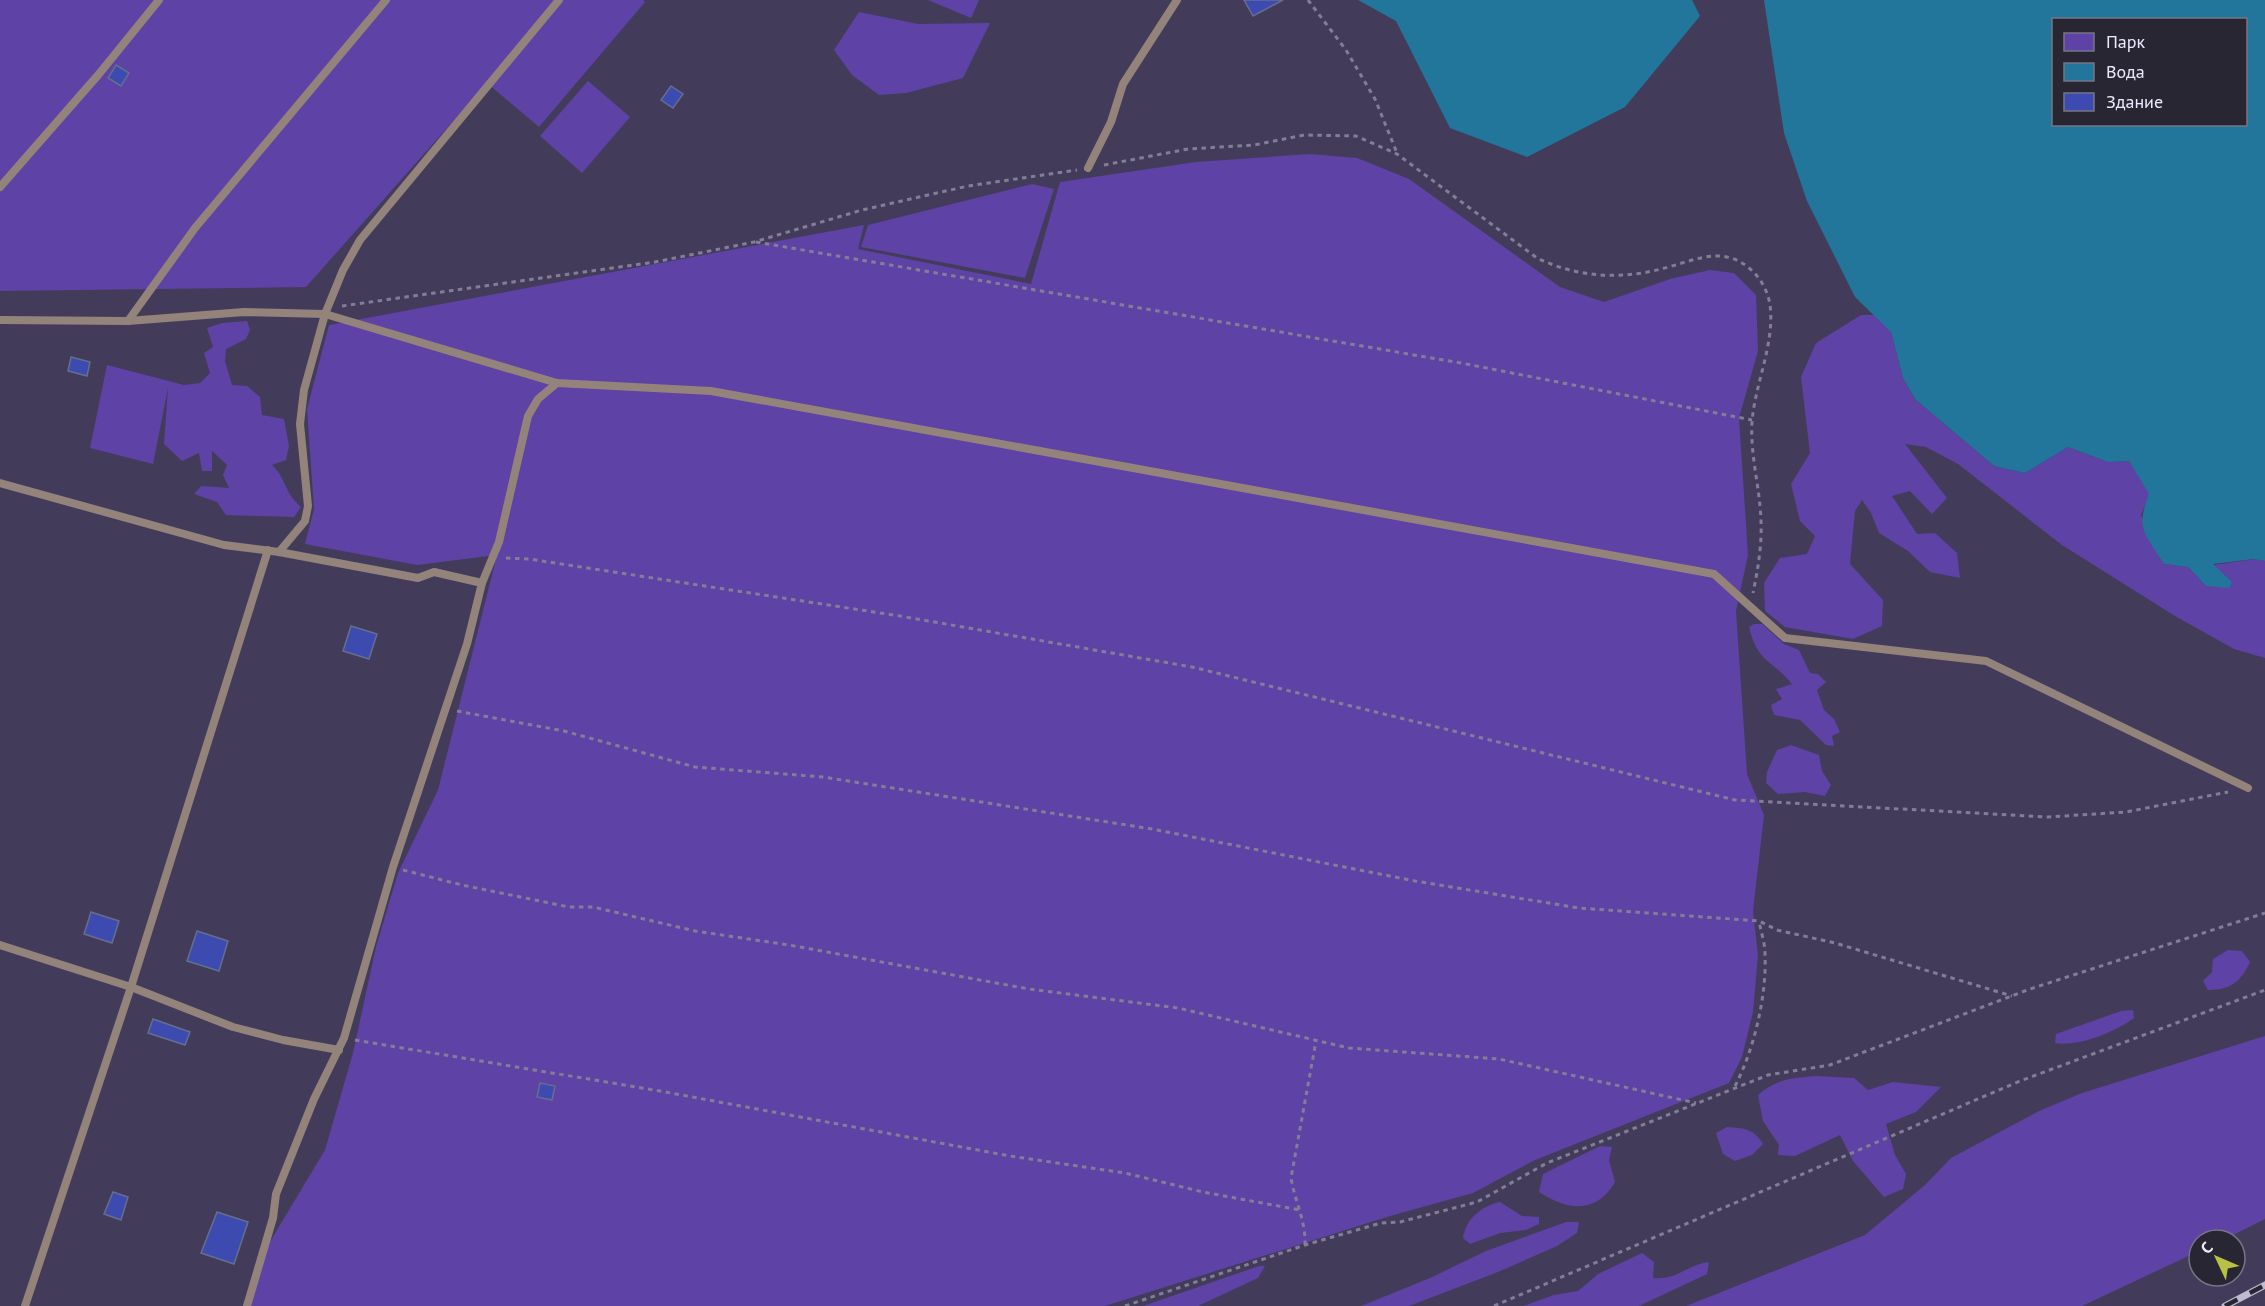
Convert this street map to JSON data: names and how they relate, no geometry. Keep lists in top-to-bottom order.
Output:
{
  "legend": ["Парк", "Вода", "Здание"],
  "north": "top left"
}
